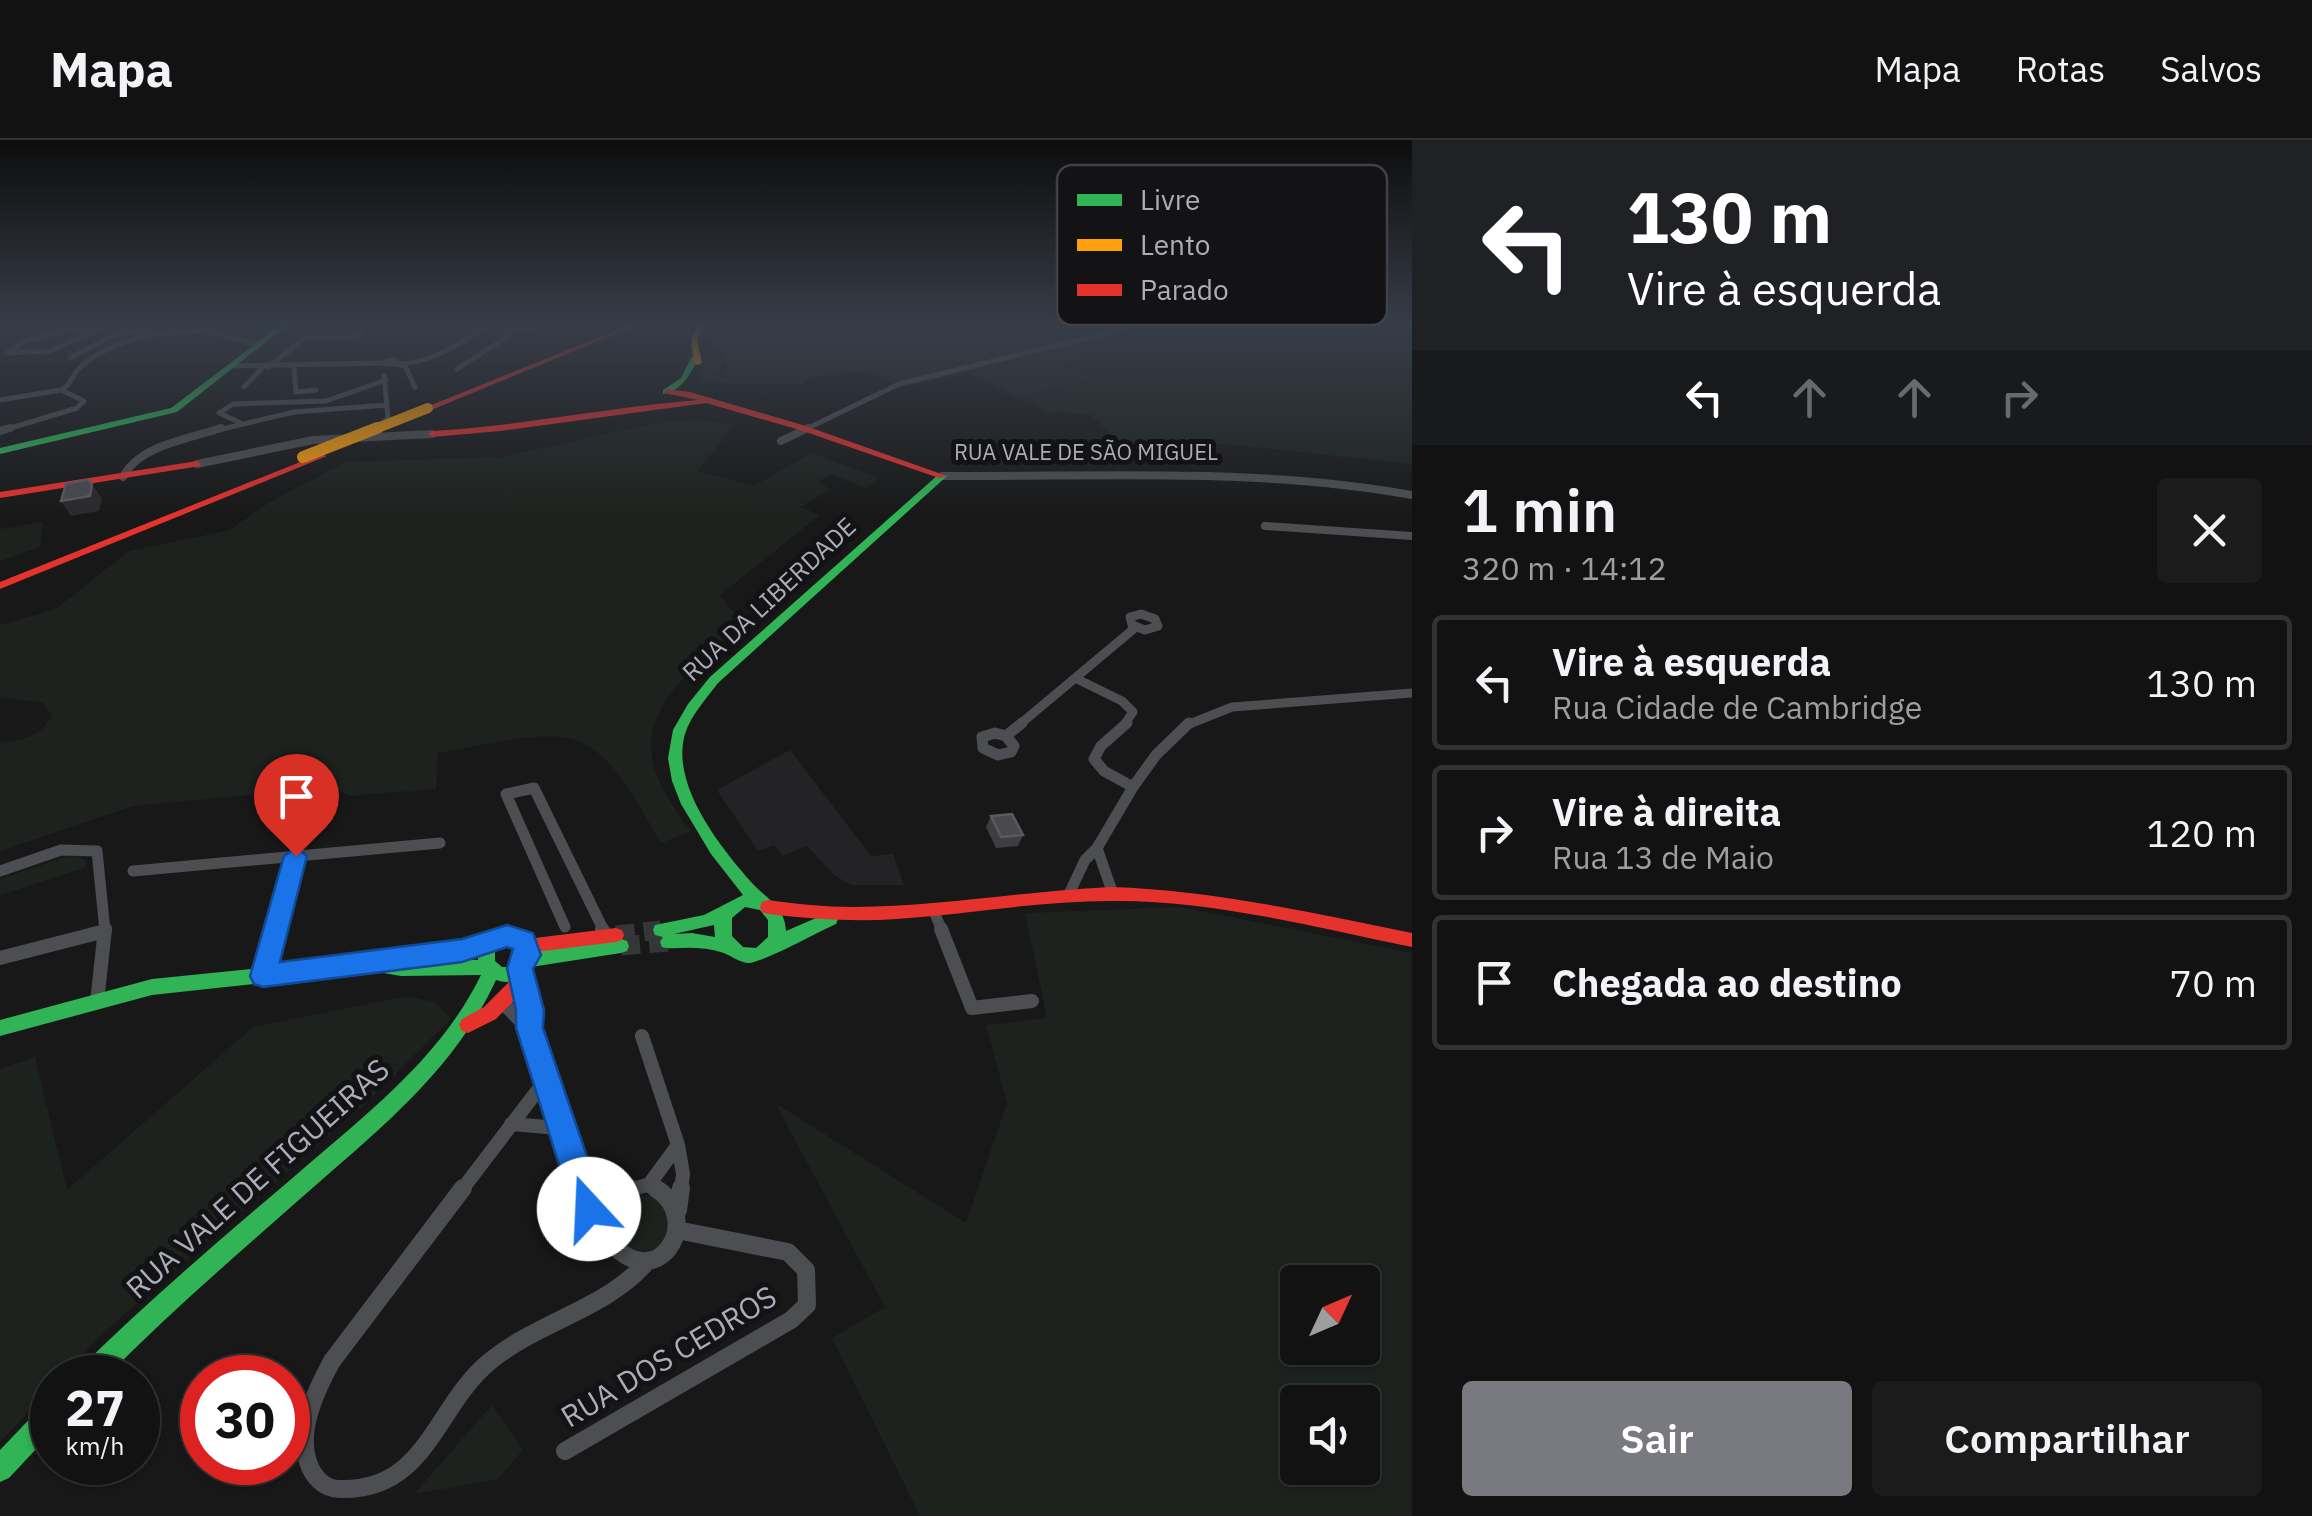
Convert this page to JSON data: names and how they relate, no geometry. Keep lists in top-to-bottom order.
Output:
{
  "streets": {
    "main road": ["RUA VALE DE SÃO MIGUEL", "RUA DA LIBERDADE", "RUA VALE DE FIGUEIRAS"],
    "street": ["RUA DOS CEDROS"]
  },
  "crossings": [
    ["RUA VALE DE SÃO MIGUEL", "RUA DA LIBERDADE"]
  ],
  "legend": ["Livre", "Lento", "Parado"],
  "north": "top right",
  "page": {
    "header": "Mapa",
    "nav": ["Mapa", "Rotas", "Salvos"],
    "turn": ["130 m", "Vire à esquerda"],
    "heading": ["1 min", "320 m · 14:12"],
    "list": [
      {
        "name": "Vire à esquerda",
        "note": "Rua Cidade de Cambridge",
        "value": "130 m"
      },
      {
        "name": "Vire à direita",
        "note": "Rua 13 de Maio",
        "value": "120 m"
      },
      {
        "name": "Chegada ao destino",
        "value": "70 m"
      }
    ],
    "speed": "27 km/h",
    "limit": "30",
    "buttons": ["Sair", "Compartilhar"]
  }
}
